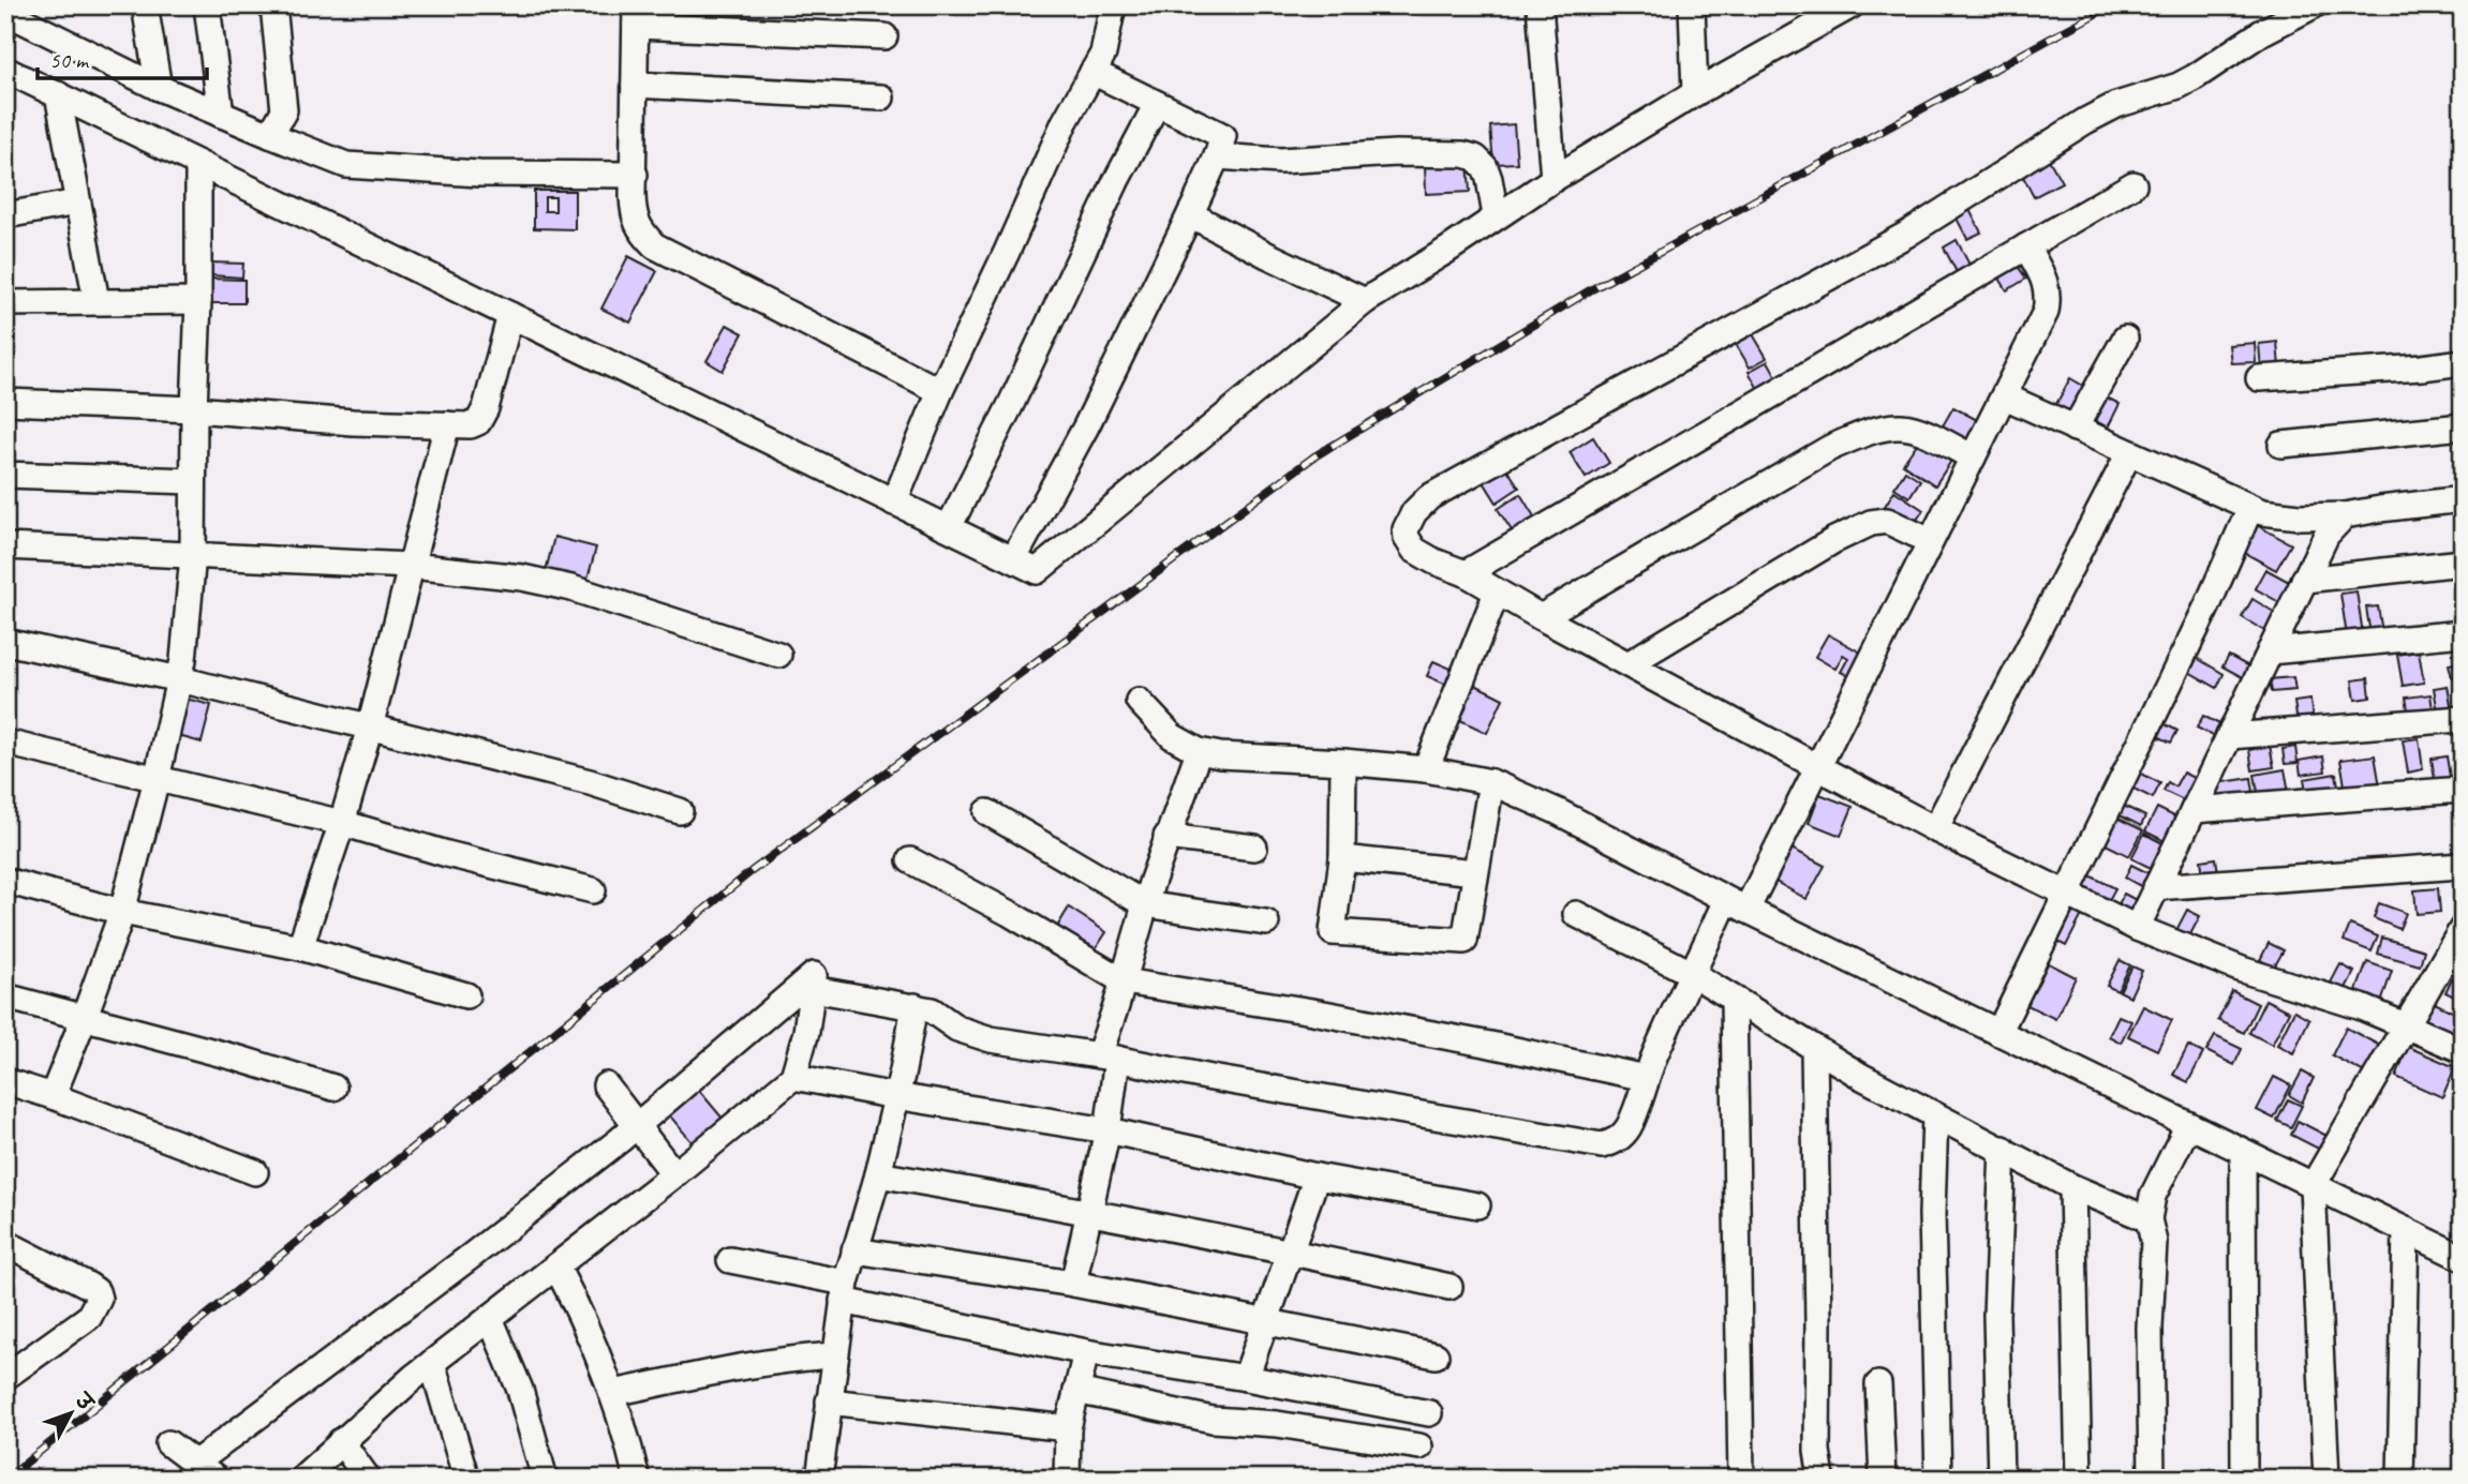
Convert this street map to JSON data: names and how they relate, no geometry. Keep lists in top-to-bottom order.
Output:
{
  "scale_bar": "50 m",
  "north": "top right"
}
